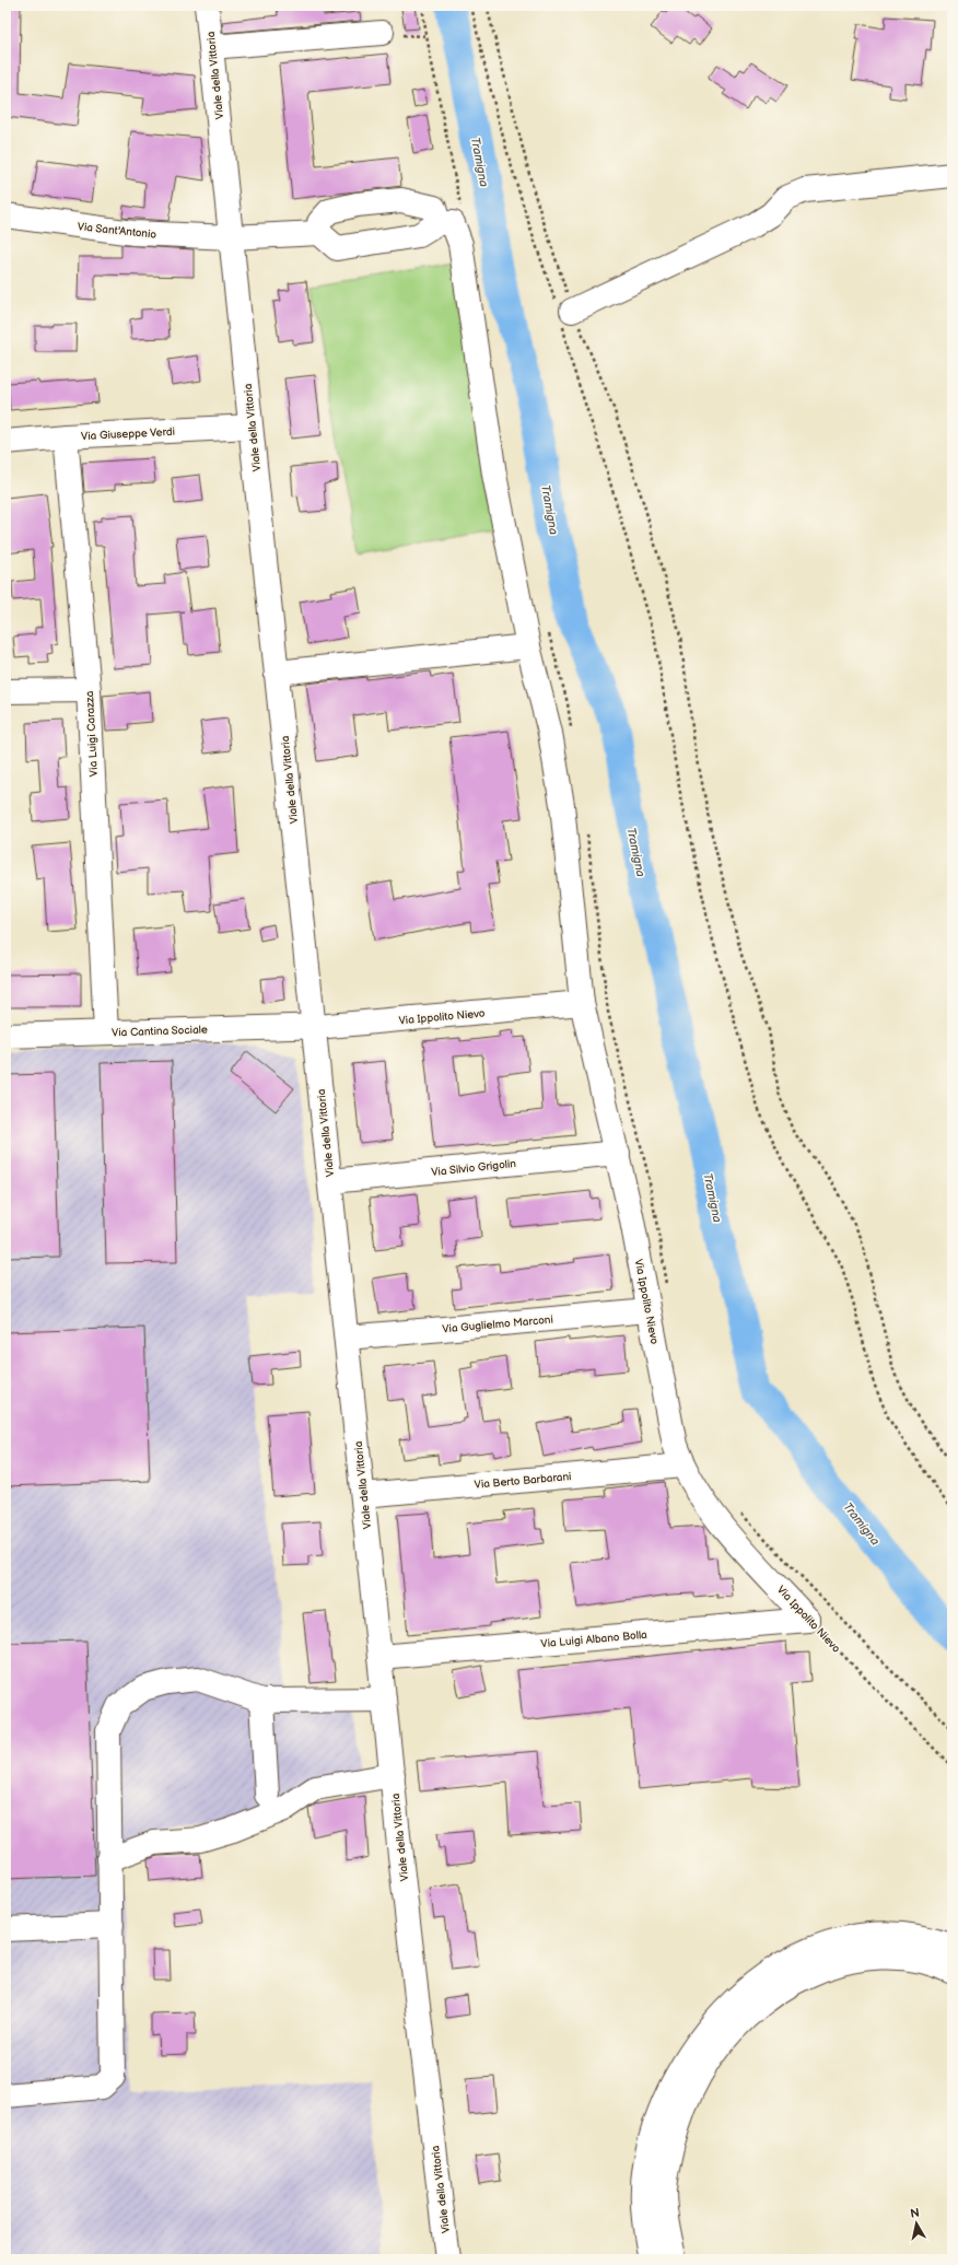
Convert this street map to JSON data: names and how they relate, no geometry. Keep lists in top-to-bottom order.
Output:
{
  "streets": {
    "main road": [
      "Viale della Vittoria",
      "Via Sant'Antonio",
      "Via Giuseppe Verdi",
      "Via Luigi Carazza",
      "Via Ippolito Nievo",
      "Via Cantina Sociale",
      "Via Silvio Grigolin",
      "Via Guglielmo Marconi",
      "Via Berto Barbarani",
      "Via Luigi Albano Bolla"
    ]
  },
  "crossings": [
    ["Viale della Vittoria", "Via Sant'Antonio"],
    ["Viale della Vittoria", "Via Giuseppe Verdi"],
    ["Viale della Vittoria", "Via Ippolito Nievo"],
    ["Viale della Vittoria", "Via Cantina Sociale"],
    ["Viale della Vittoria", "Via Silvio Grigolin"],
    ["Viale della Vittoria", "Via Guglielmo Marconi"],
    ["Viale della Vittoria", "Via Berto Barbarani"],
    ["Viale della Vittoria", "Via Luigi Albano Bolla"],
    ["Via Giuseppe Verdi", "Via Luigi Carazza"],
    ["Via Luigi Carazza", "Via Cantina Sociale"],
    ["Via Ippolito Nievo", "Via Cantina Sociale"],
    ["Via Ippolito Nievo", "Via Silvio Grigolin"],
    ["Via Ippolito Nievo", "Via Guglielmo Marconi"],
    ["Via Ippolito Nievo", "Via Berto Barbarani"],
    ["Via Ippolito Nievo", "Via Luigi Albano Bolla"]
  ],
  "water": ["Tramigna"],
  "north": "top"
}
